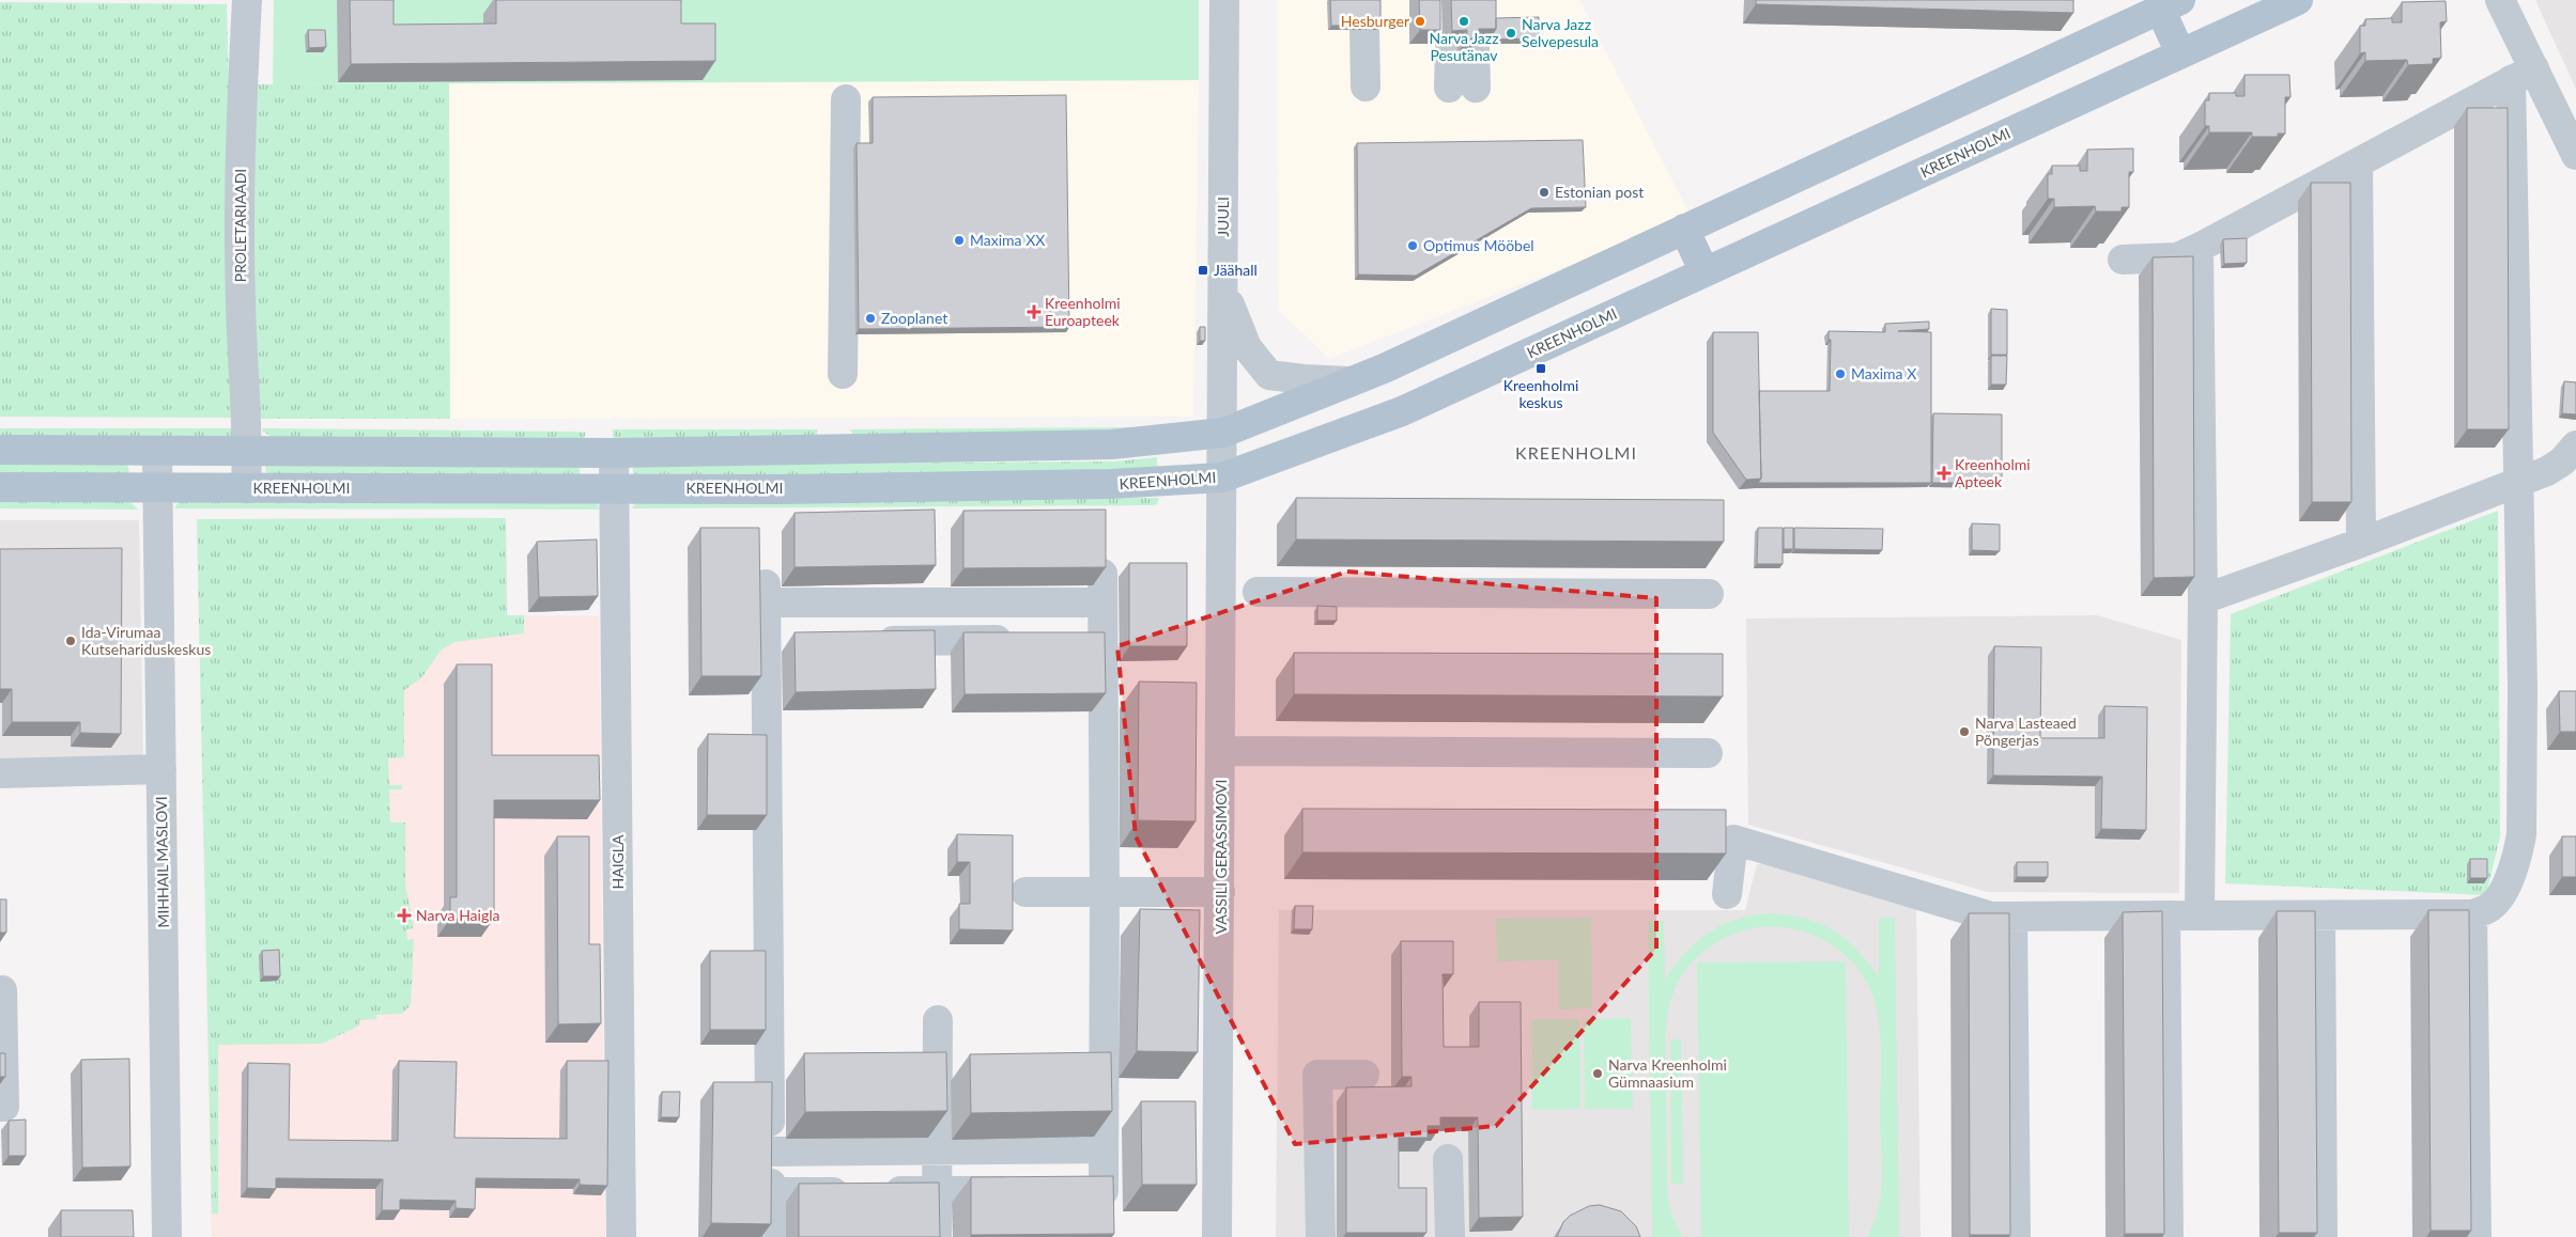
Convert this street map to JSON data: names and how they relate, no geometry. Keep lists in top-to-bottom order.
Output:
{
  "streets": {
    "main road": ["KREENHOLMI"],
    "street": [
      "JUULI",
      "PROLETARIAADI",
      "VASSILI GERASSIMOVI",
      "MIHHAIL MASLOVI",
      "HAIGLA"
    ]
  },
  "crossings": [
    ["KREENHOLMI", "JUULI"],
    ["KREENHOLMI", "PROLETARIAADI"],
    ["KREENHOLMI", "VASSILI GERASSIMOVI"],
    ["KREENHOLMI", "MIHHAIL MASLOVI"],
    ["KREENHOLMI", "HAIGLA"],
    ["JUULI", "VASSILI GERASSIMOVI"]
  ],
  "districts": ["KREENHOLMI"],
  "places": {
    "other": [
      "Hesburger",
      "Narva Jazz Pesutänav",
      "Narva Jazz Selvepesula",
      "Estonian post",
      "Maxima XX",
      "Optimus Mööbel",
      "Zooplanet",
      "Maxima X",
      "Ida-Virumaa Kutsehariduskeskus",
      "Narva Lasteaed Põngerjas",
      "Narva Kreenholmi Gümnaasium"
    ],
    "transit": ["Jäähall", "Kreenholmi keskus"],
    "health": ["Kreenholmi Euroapteek", "Kreenholmi Apteek", "Narva Haigla"]
  }
}
